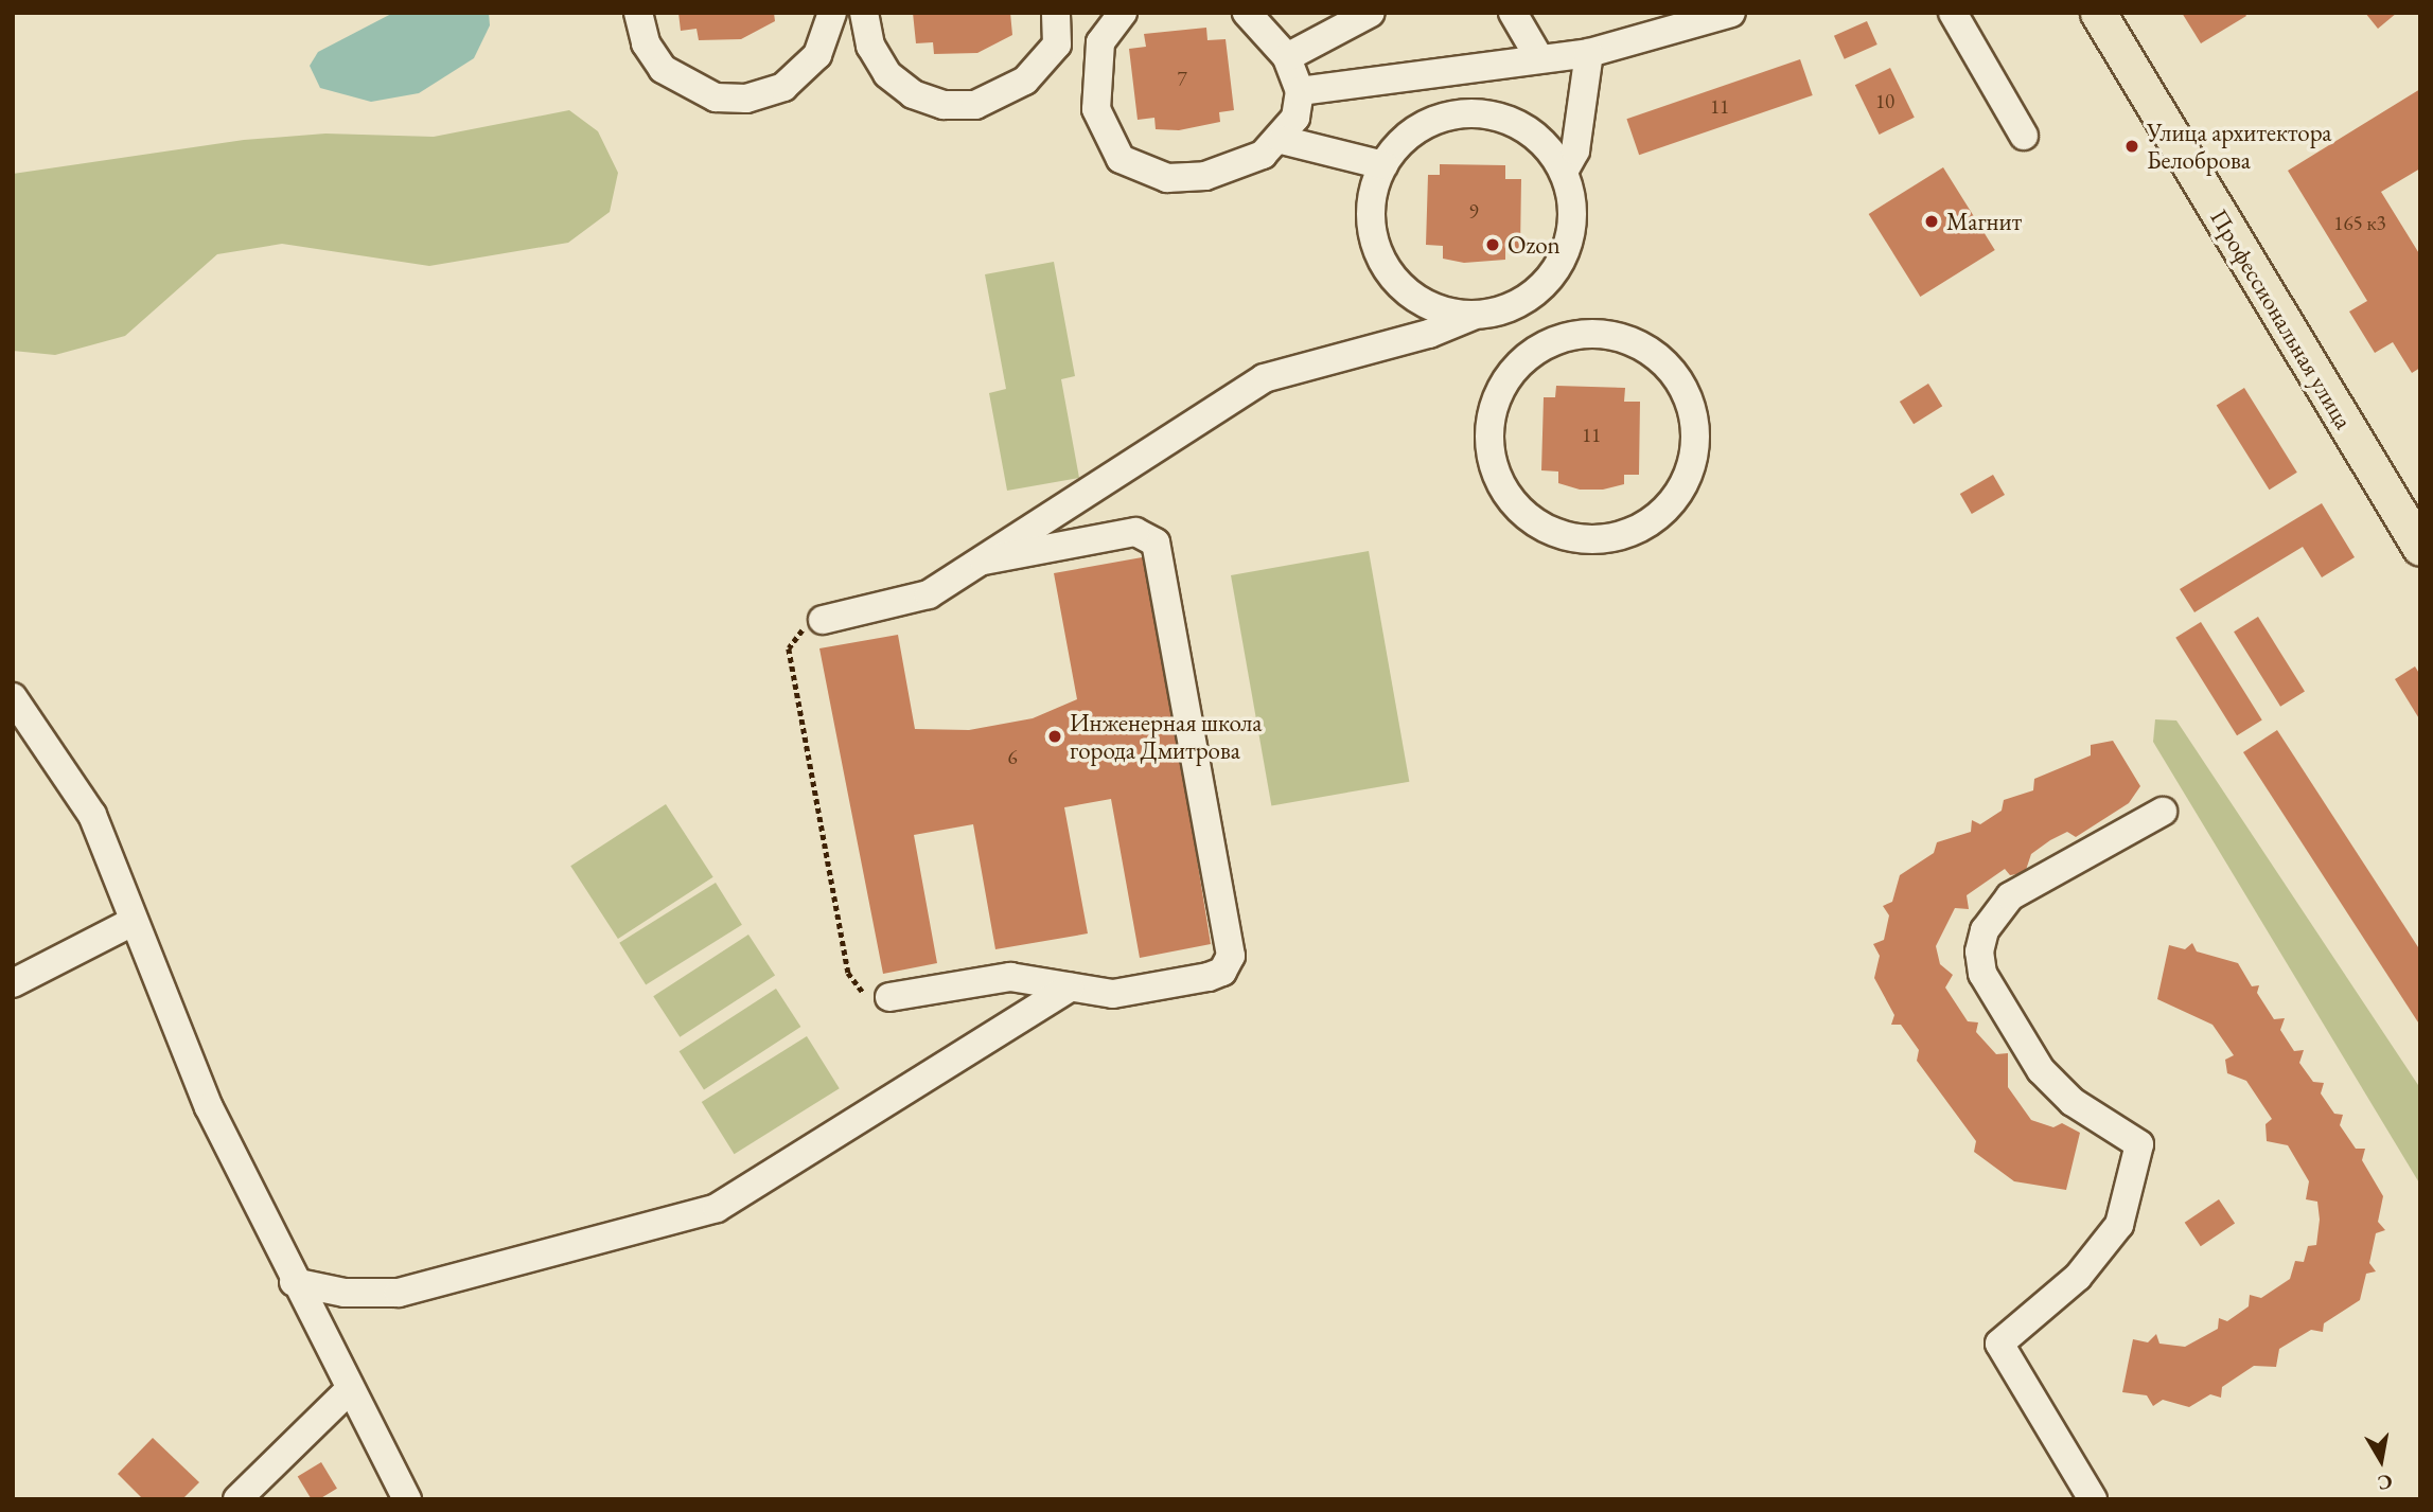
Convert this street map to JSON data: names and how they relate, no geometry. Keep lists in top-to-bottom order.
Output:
{
  "streets": {
    "main road": ["Профессиональная улица"]
  },
  "places": [
    "Улица архитектора Белоброва",
    "Магнит",
    "Ozon",
    "Инженерная школа города Дмитрова"
  ],
  "house_numbers": [
    "7",
    "10",
    "11",
    "9",
    "165 к3",
    "11",
    "6"
  ],
  "north": "bottom"
}
